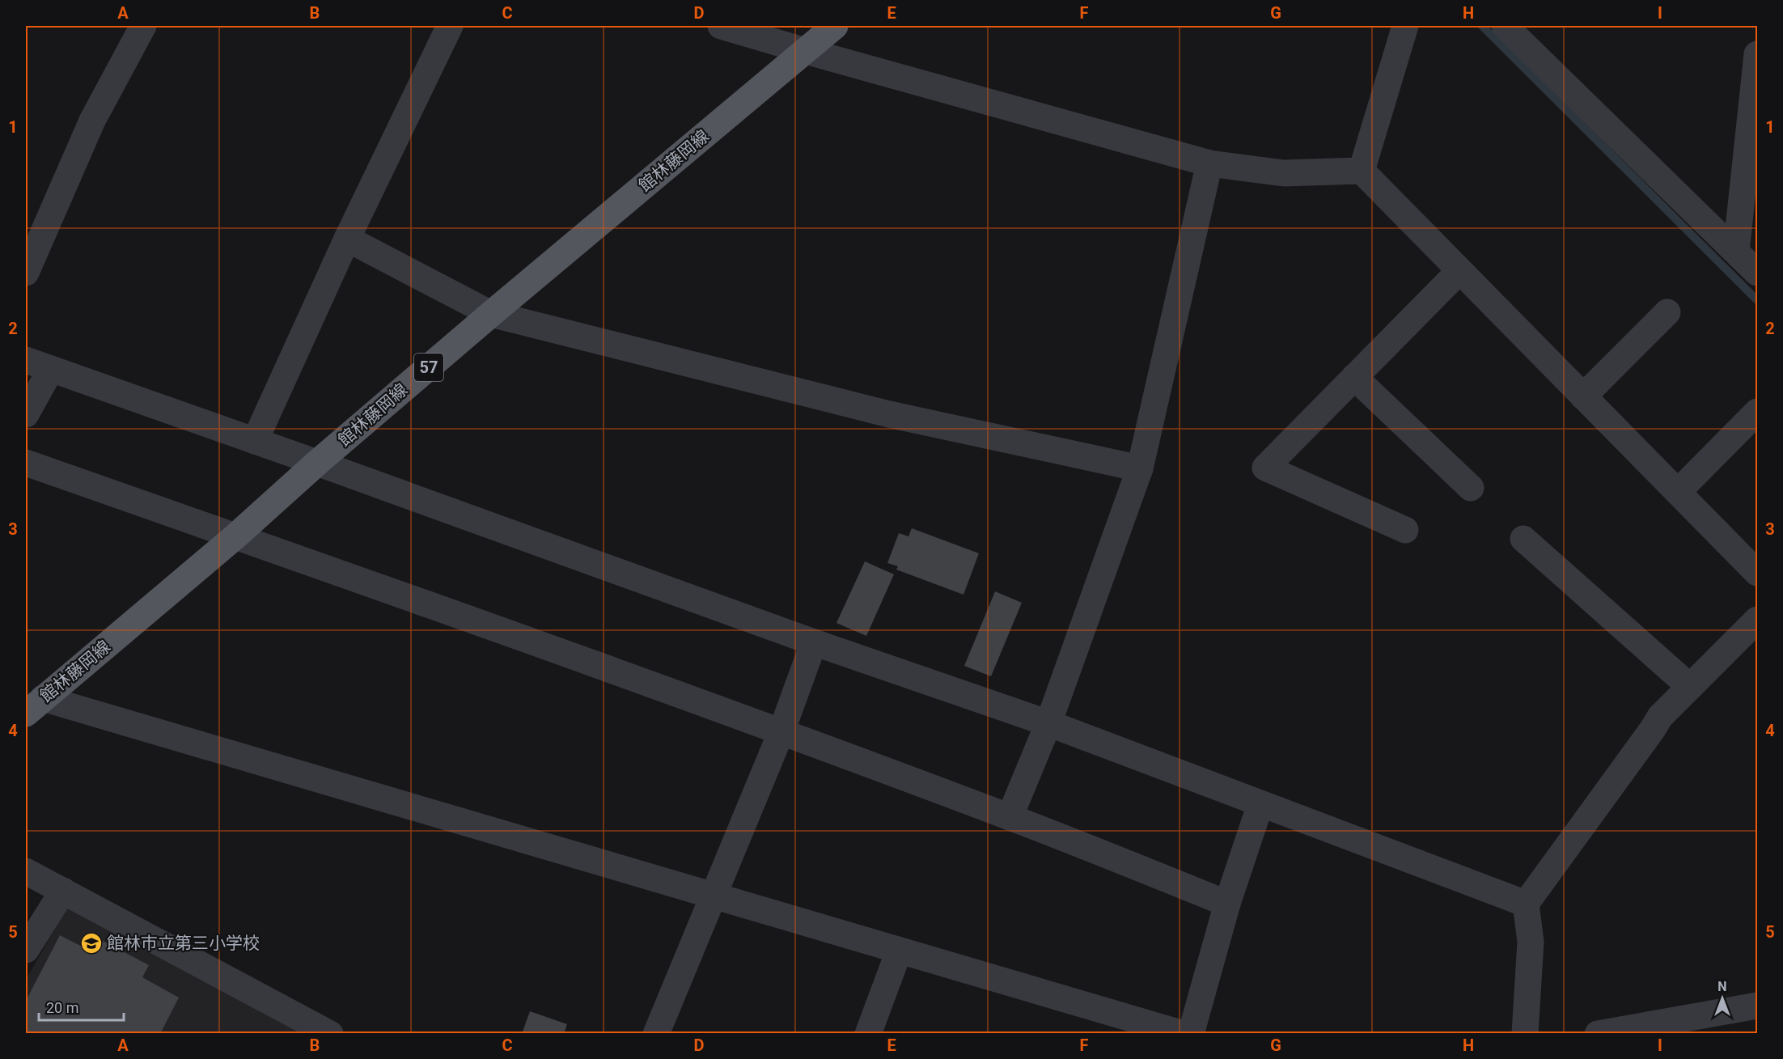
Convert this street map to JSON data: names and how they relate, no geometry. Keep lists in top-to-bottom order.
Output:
{
  "streets": {
    "main road": ["館林藤岡線", "57"]
  },
  "places": {
    "school or university": ["館林市立第三小学校"]
  },
  "scale_bar": "20 m",
  "north": "top",
  "grid": {
    "columns": [
      "A",
      "B",
      "C",
      "D",
      "E",
      "F",
      "G",
      "H",
      "I"
    ],
    "rows": [
      "1",
      "2",
      "3",
      "4",
      "5"
    ]
  }
}
